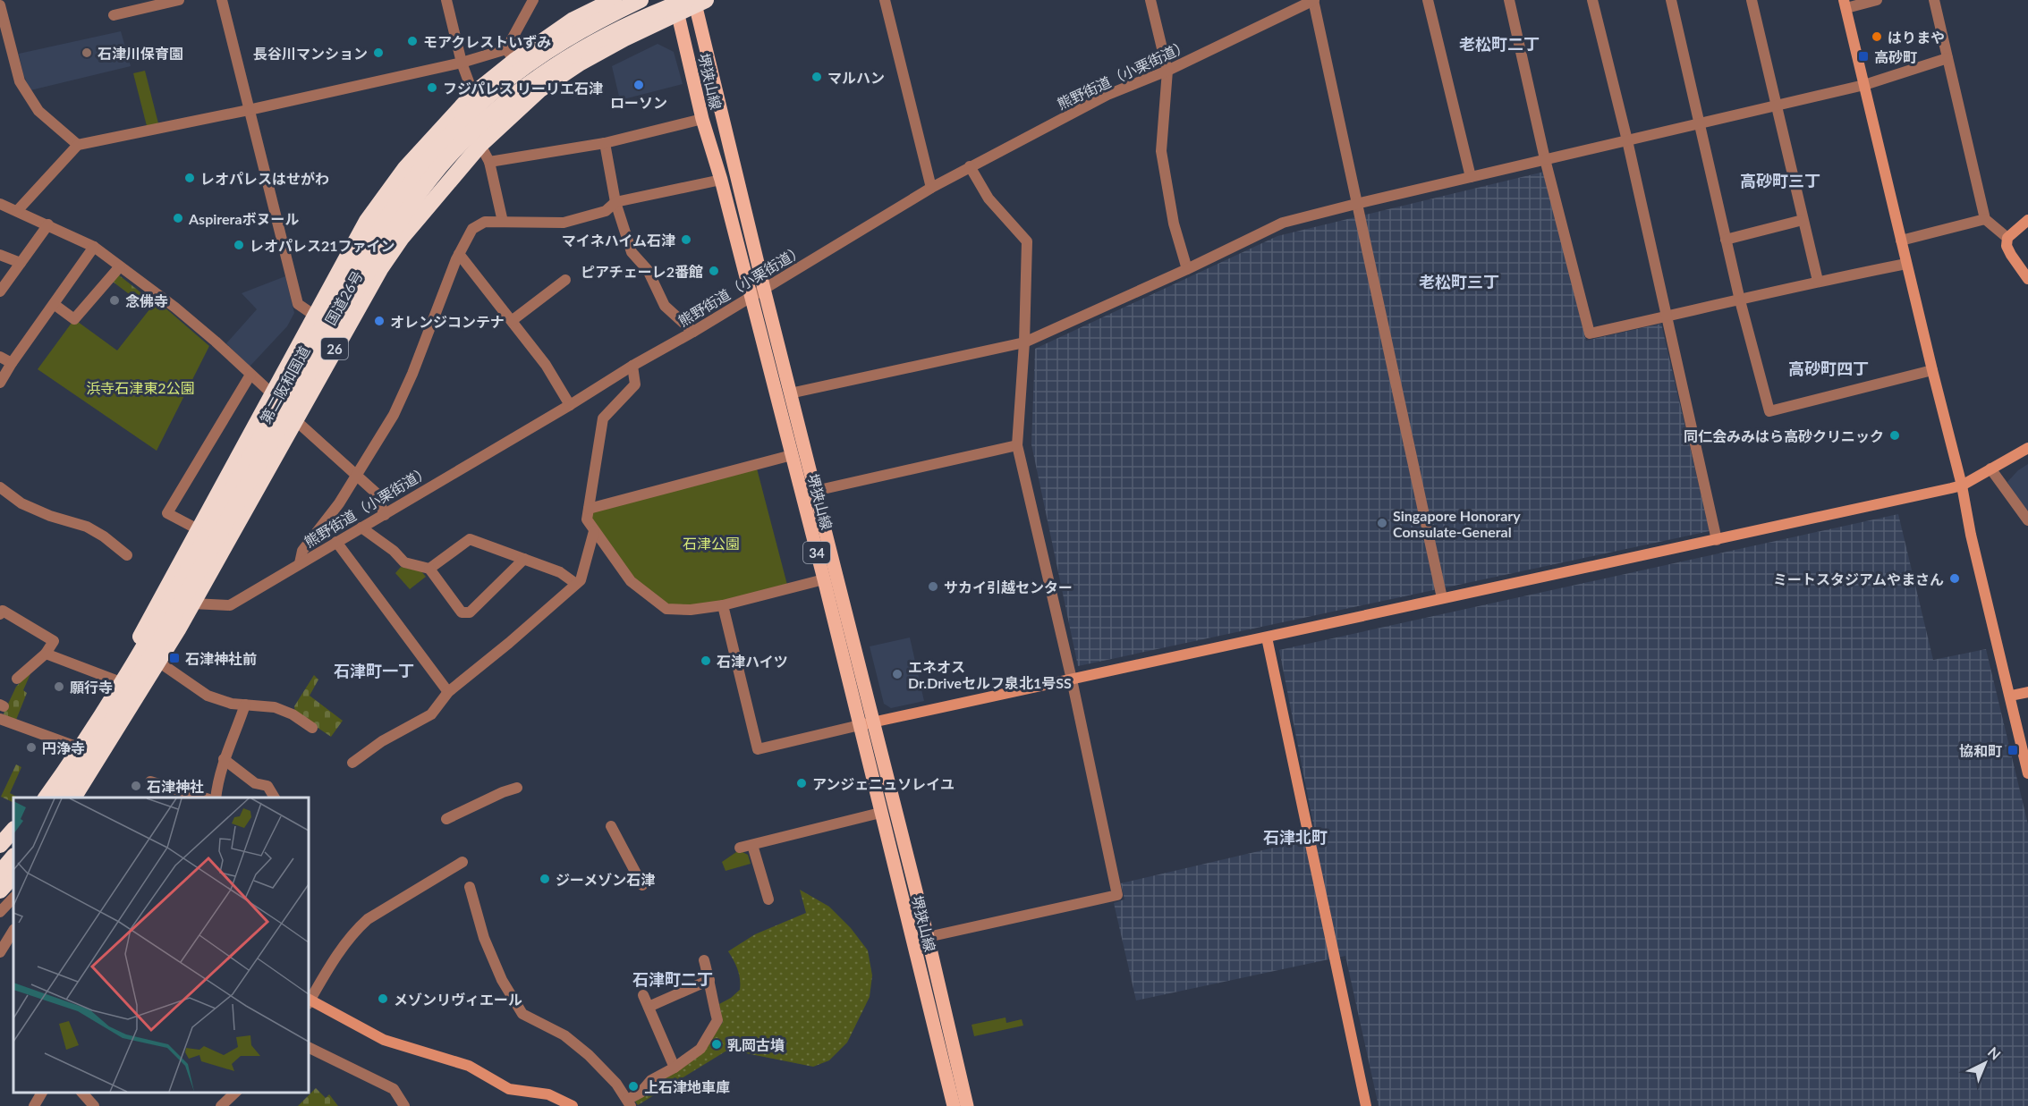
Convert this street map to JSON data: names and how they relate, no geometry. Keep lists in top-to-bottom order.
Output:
{
  "streets": {
    "highway": ["国道26号", "26", "第二阪和国道"],
    "main road": ["堺狭山線", "34"],
    "street": ["熊野街道（小栗街道）"]
  },
  "crossings": [
    ["熊野街道（小栗街道）", "堺狭山線"],
    ["熊野街道（小栗街道）", "国道26号"],
    ["堺狭山線", "国道26号"],
    ["堺狭山線", "第二阪和国道"],
    ["国道26号", "第二阪和国道"]
  ],
  "districts": [
    "老松町二丁",
    "高砂町三丁",
    "老松町三丁",
    "高砂町四丁",
    "石津町一丁",
    "石津北町",
    "石津町二丁"
  ],
  "parks": ["浜寺石津東2公園", "石津公園"],
  "places": {
    "other": [
      "はりまや",
      "モアクレストいずみ",
      "石津川保育園",
      "長谷川マンション",
      "マルハン",
      "ローソン",
      "フジパレス リーリエ石津",
      "レオパレスはせがわ",
      "Aspireraボヌール",
      "マイネハイム石津",
      "レオパレス21ファイン",
      "ピアチェーレ2番館",
      "念佛寺",
      "オレンジコンテナ",
      "同仁会みみはら高砂クリニック",
      "Singapore Honorary Consulate-General",
      "ミートスタジアムやまさん",
      "サカイ引越センター",
      "石津ハイツ",
      "エネオス Dr.Driveセルフ泉北1号SS",
      "願行寺",
      "円浄寺",
      "アンジェニュソレイユ",
      "石津神社",
      "ジーメゾン石津",
      "メゾンリヴィエール",
      "乳岡古墳",
      "上石津地車庫"
    ],
    "transit": ["高砂町", "石津神社前", "協和町"]
  },
  "north": "top right"
}
